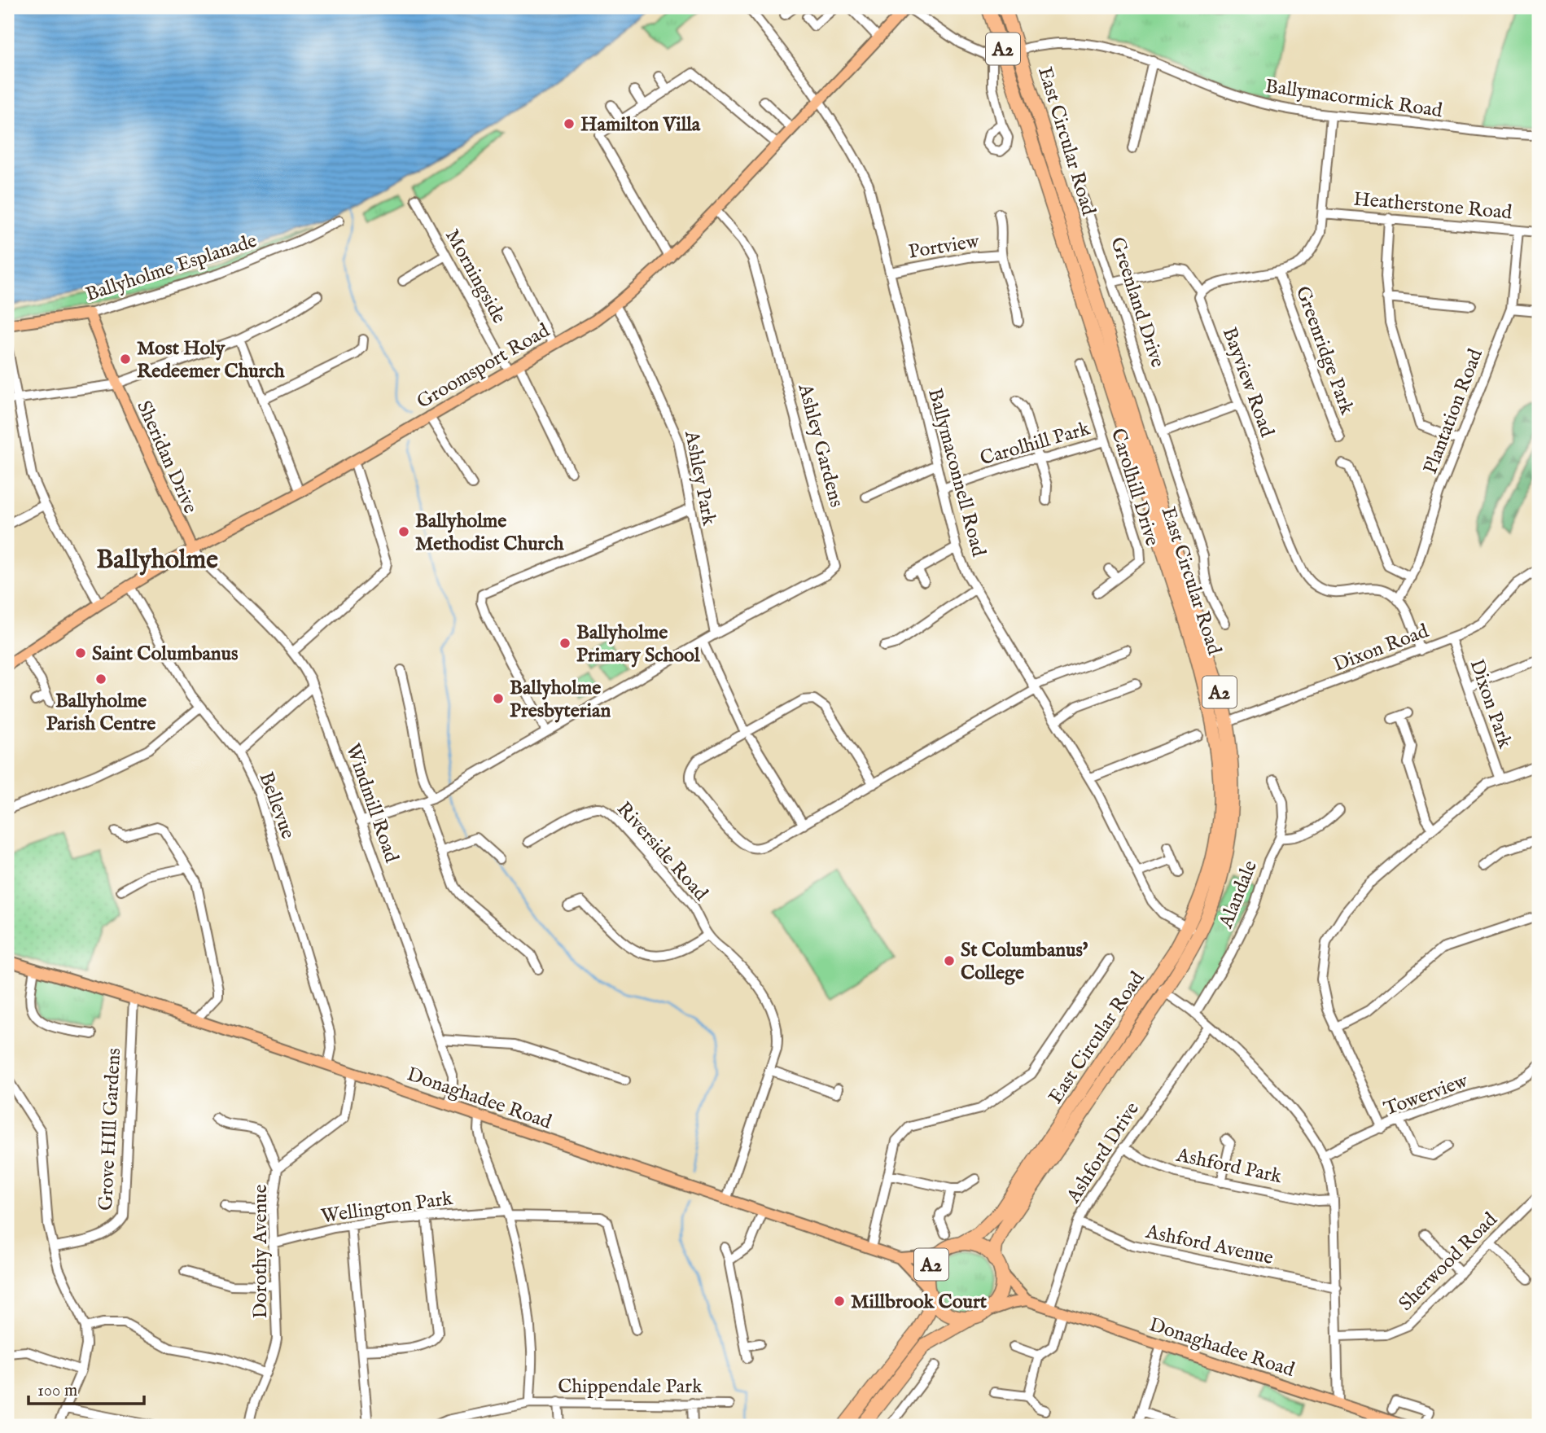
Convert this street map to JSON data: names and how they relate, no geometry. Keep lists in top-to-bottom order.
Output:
{
  "streets": {
    "highway": ["A2", "East Circular Road"],
    "main road": [
      "Ballyholme Esplanade",
      "Groomsport Road",
      "Sheridan Drive",
      "Donaghadee Road"
    ],
    "street": [
      "Ballymacormick Road",
      "Heatherstone Road",
      "Portview",
      "Morningside",
      "Greenland Drive",
      "Greenridge Park",
      "Bayview Road",
      "Plantation Road",
      "Carolhill Park",
      "Ashley Gardens",
      "Ballymaconnell Road",
      "Ashley Park",
      "Carolhill Drive",
      "Dixon Road",
      "Dixon Park",
      "Windmill Road",
      "Bellevue",
      "Riverside Road",
      "Alandale",
      "Towerview",
      "Grove HIll Gardens",
      "Ashford Drive",
      "Ashford Park",
      "Wellington Park",
      "Ashford Avenue",
      "Dorothy Avenue",
      "Sherwood Road",
      "Chippendale Park"
    ]
  },
  "crossings": [
    ["A2", "East Circular Road"],
    ["A2", "Donaghadee Road"],
    ["Ballymacormick Road", "East Circular Road"],
    ["East Circular Road", "Ballymaconnell Road"],
    ["East Circular Road", "Dixon Road"],
    ["East Circular Road", "Donaghadee Road"],
    ["Heatherstone Road", "Plantation Road"],
    ["Portview", "Ballymaconnell Road"],
    ["Ballyholme Esplanade", "Sheridan Drive"],
    ["Morningside", "Groomsport Road"],
    ["Groomsport Road", "Ashley Gardens"],
    ["Groomsport Road", "Sheridan Drive"],
    ["Groomsport Road", "Ballymaconnell Road"],
    ["Groomsport Road", "Ashley Park"],
    ["Groomsport Road", "Windmill Road"],
    ["Groomsport Road", "Bellevue"],
    ["Bayview Road", "Plantation Road"],
    ["Carolhill Park", "Ballymaconnell Road"],
    ["Carolhill Park", "Carolhill Drive"],
    ["Ashley Gardens", "Ashley Park"],
    ["Sheridan Drive", "Windmill Road"],
    ["Dixon Road", "Dixon Park"],
    ["Windmill Road", "Donaghadee Road"],
    ["Bellevue", "Donaghadee Road"],
    ["Riverside Road", "Donaghadee Road"],
    ["Donaghadee Road", "Grove HIll Gardens"],
    ["Donaghadee Road", "Ashford Drive"],
    ["Donaghadee Road", "Dorothy Avenue"],
    ["Ashford Drive", "Ashford Park"],
    ["Ashford Drive", "Ashford Avenue"],
    ["Wellington Park", "Dorothy Avenue"]
  ],
  "districts": ["Ballyholme"],
  "places": [
    "Hamilton Villa",
    "Most Holy Redeemer Church",
    "Ballyholme Methodist Church",
    "Ballyholme Primary School",
    "Saint Columbanus",
    "Ballyholme Parish Centre",
    "Ballyholme Presbyterian",
    "St Columbanus' College",
    "Millbrook Court"
  ],
  "scale_bar": "100 m"
}
